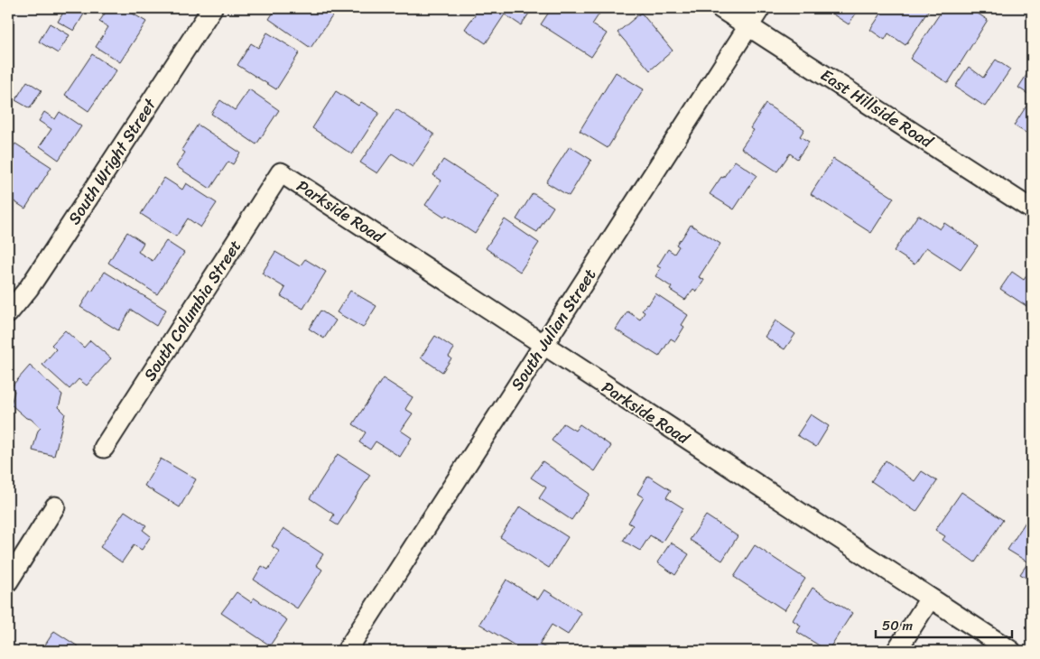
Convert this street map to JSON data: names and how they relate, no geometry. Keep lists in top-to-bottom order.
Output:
{
  "streets": {
    "street": [
      "East Hillside Road",
      "South Wright Street",
      "Parkside Road",
      "South Columbia Street",
      "South Julian Street"
    ]
  },
  "crossings": [
    ["East Hillside Road", "South Julian Street"],
    ["Parkside Road", "South Columbia Street"],
    ["Parkside Road", "South Julian Street"]
  ],
  "scale_bar": "50 m"
}
